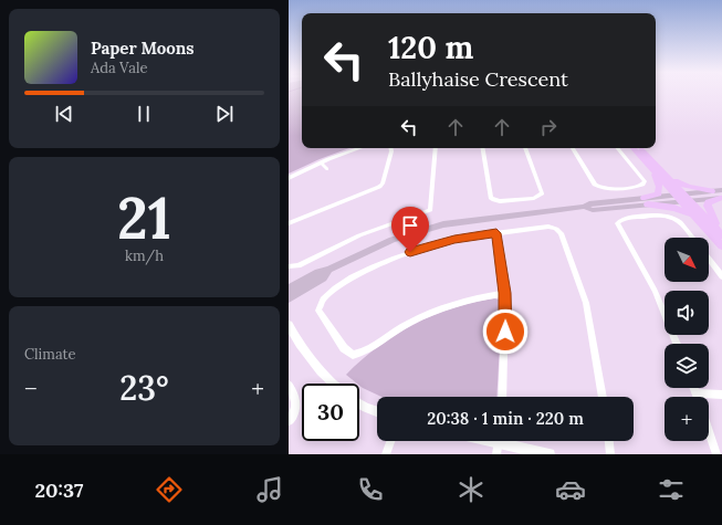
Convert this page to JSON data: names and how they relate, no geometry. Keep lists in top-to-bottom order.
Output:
{
  "north": "bottom right",
  "page": {
    "turn": ["120 m", "Ballyhaise Crescent"],
    "song": ["Paper Moons", "Ada Vale"],
    "tile": [
      ["21", "km/h"],
      "Climate"
    ],
    "map_buttons": "+",
    "heat": ["−", "23°", "+"],
    "limit": "30",
    "trip": "20:38 · 1 min · 220 m",
    "tabs": "20:37"
  }
}
